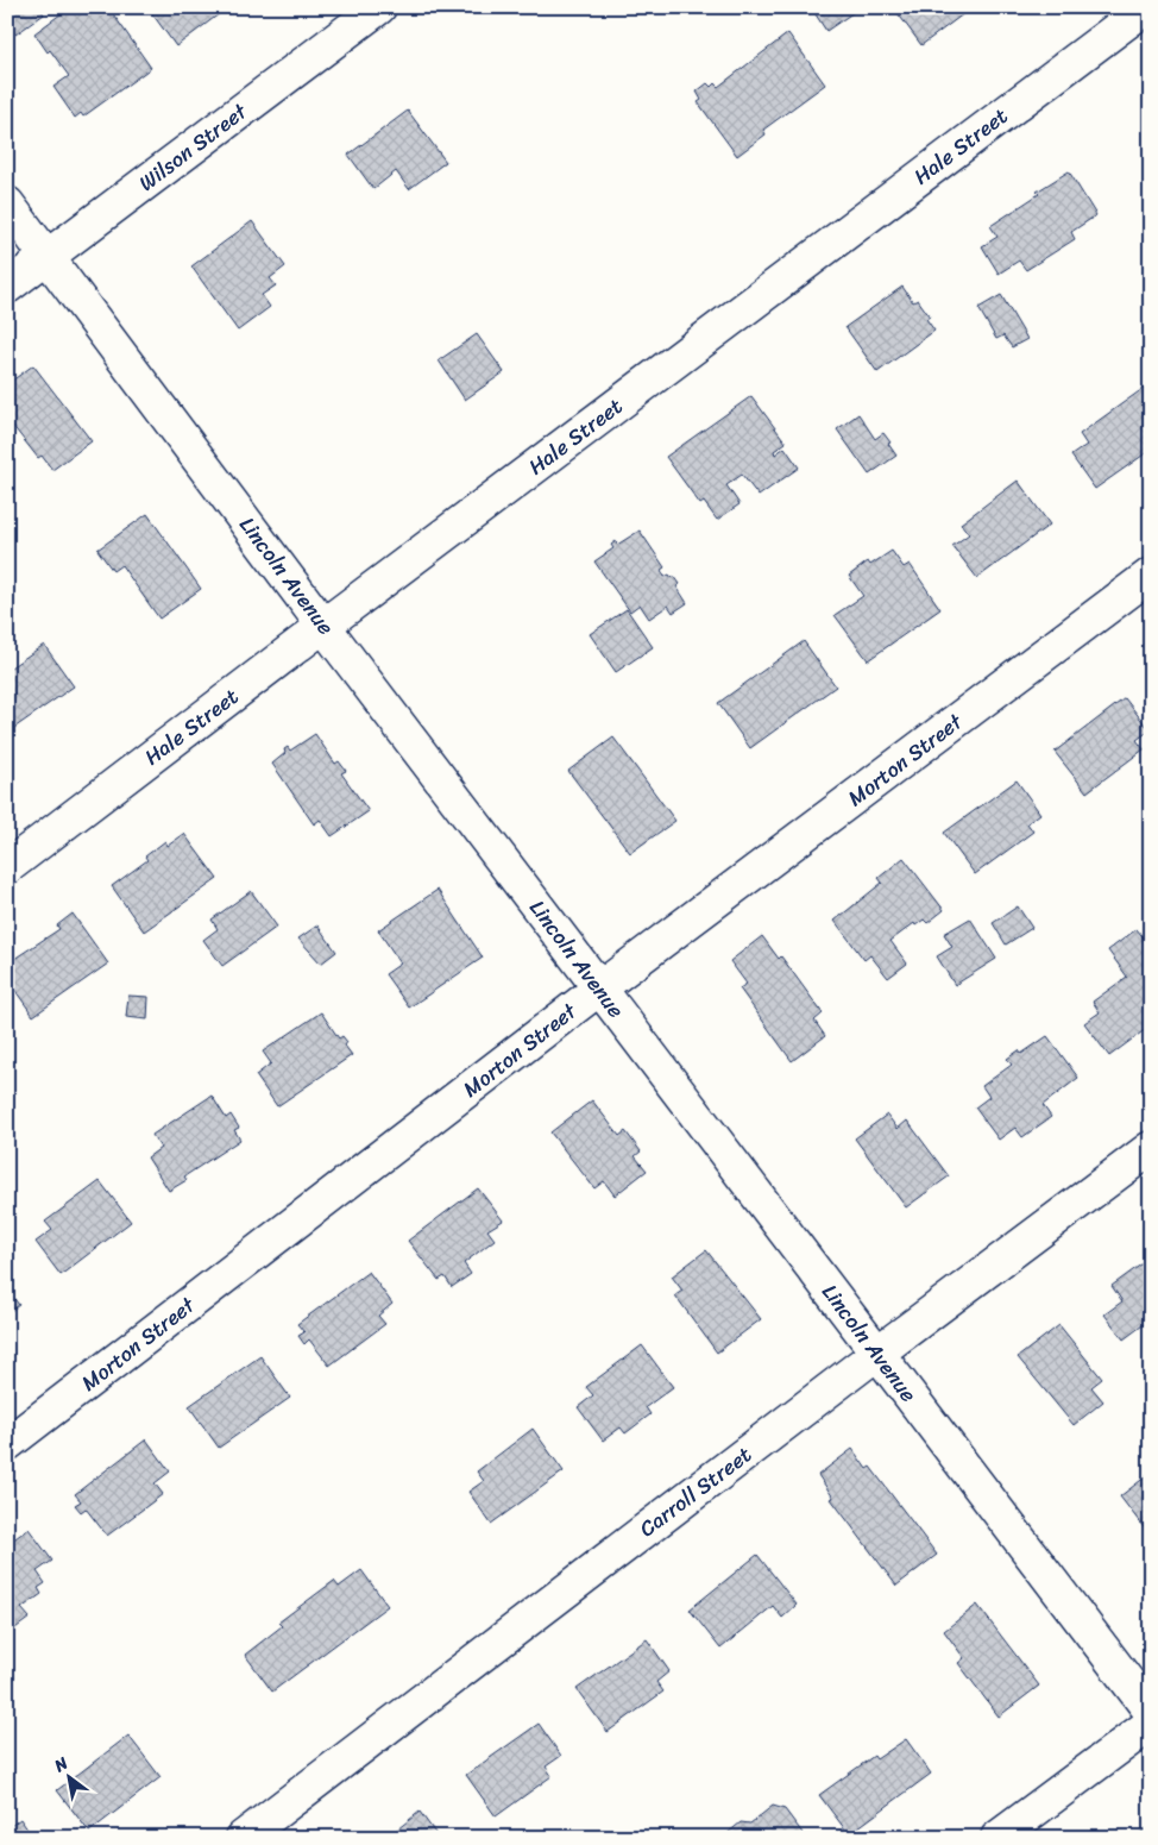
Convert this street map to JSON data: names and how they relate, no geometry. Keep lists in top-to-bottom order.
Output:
{
  "streets": {
    "street": [
      "Hale Street",
      "Wilson Street",
      "Lincoln Avenue",
      "Morton Street",
      "Carroll Street"
    ]
  },
  "crossings": [
    ["Hale Street", "Lincoln Avenue"],
    ["Wilson Street", "Lincoln Avenue"],
    ["Lincoln Avenue", "Morton Street"],
    ["Lincoln Avenue", "Carroll Street"]
  ],
  "north": "top left"
}
